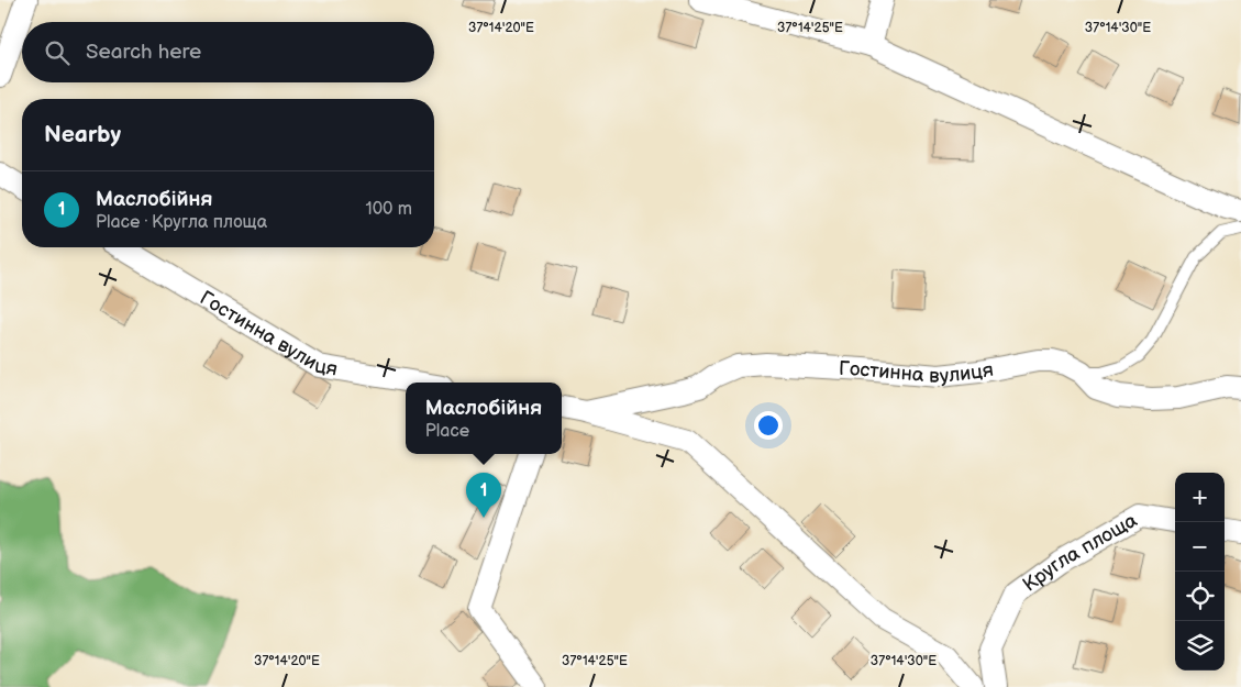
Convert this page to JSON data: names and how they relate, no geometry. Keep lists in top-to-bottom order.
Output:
{
  "streets": {
    "street": ["Гостинна вулиця", "Кругла площа"]
  },
  "page": {
    "search": "Search here",
    "heading": "Nearby",
    "list": [
      {
        "mark": "1",
        "name": "Маслобійня",
        "note": "Place · Кругла площа",
        "value": "100 m"
      }
    ],
    "popup": ["Маслобійня", "Place"],
    "map_buttons": ["+", "−"],
    "pins": "1"
  },
  "coordinates": ["37°14'20\"E", "37°14'25\"E", "37°14'30\"E"]
}
